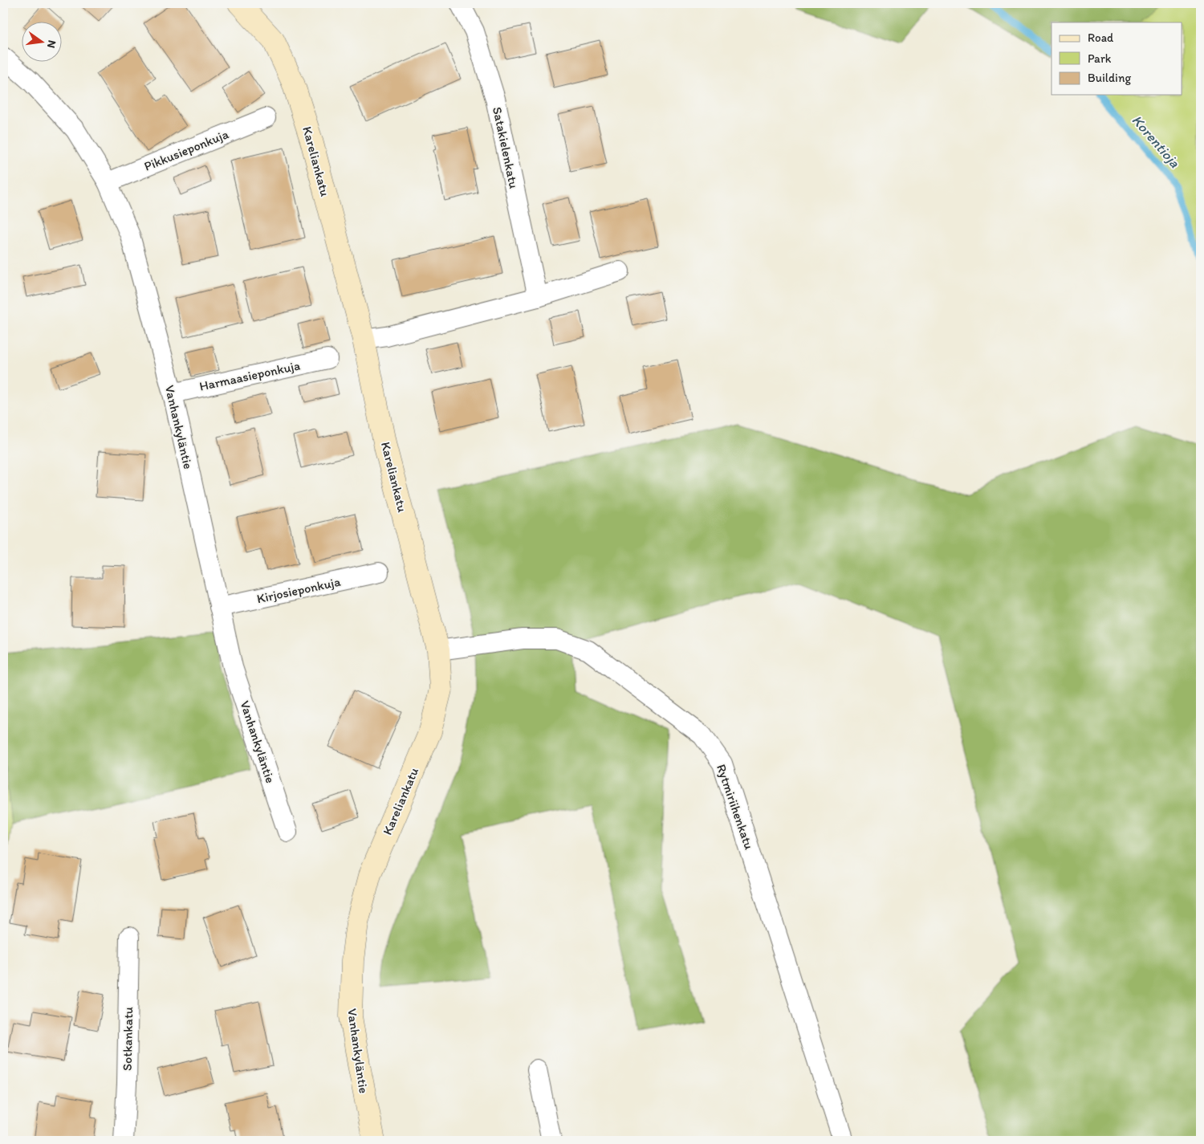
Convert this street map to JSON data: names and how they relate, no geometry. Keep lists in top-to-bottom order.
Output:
{
  "streets": {
    "street": [
      "Satakielenkatu",
      "Pikkusieponkuja",
      "Kareliankatu",
      "Harmaasieponkuja",
      "Vanhankyläntie",
      "Kirjosieponkuja",
      "Rytmiriihenkatu",
      "Sotkankatu"
    ]
  },
  "crossings": [
    ["Pikkusieponkuja", "Vanhankyläntie"],
    ["Kareliankatu", "Vanhankyläntie"],
    ["Kareliankatu", "Rytmiriihenkatu"],
    ["Harmaasieponkuja", "Vanhankyläntie"],
    ["Vanhankyläntie", "Kirjosieponkuja"]
  ],
  "water": ["Korentioja"],
  "legend": ["Road", "Park", "Building"],
  "north": "right"
}
